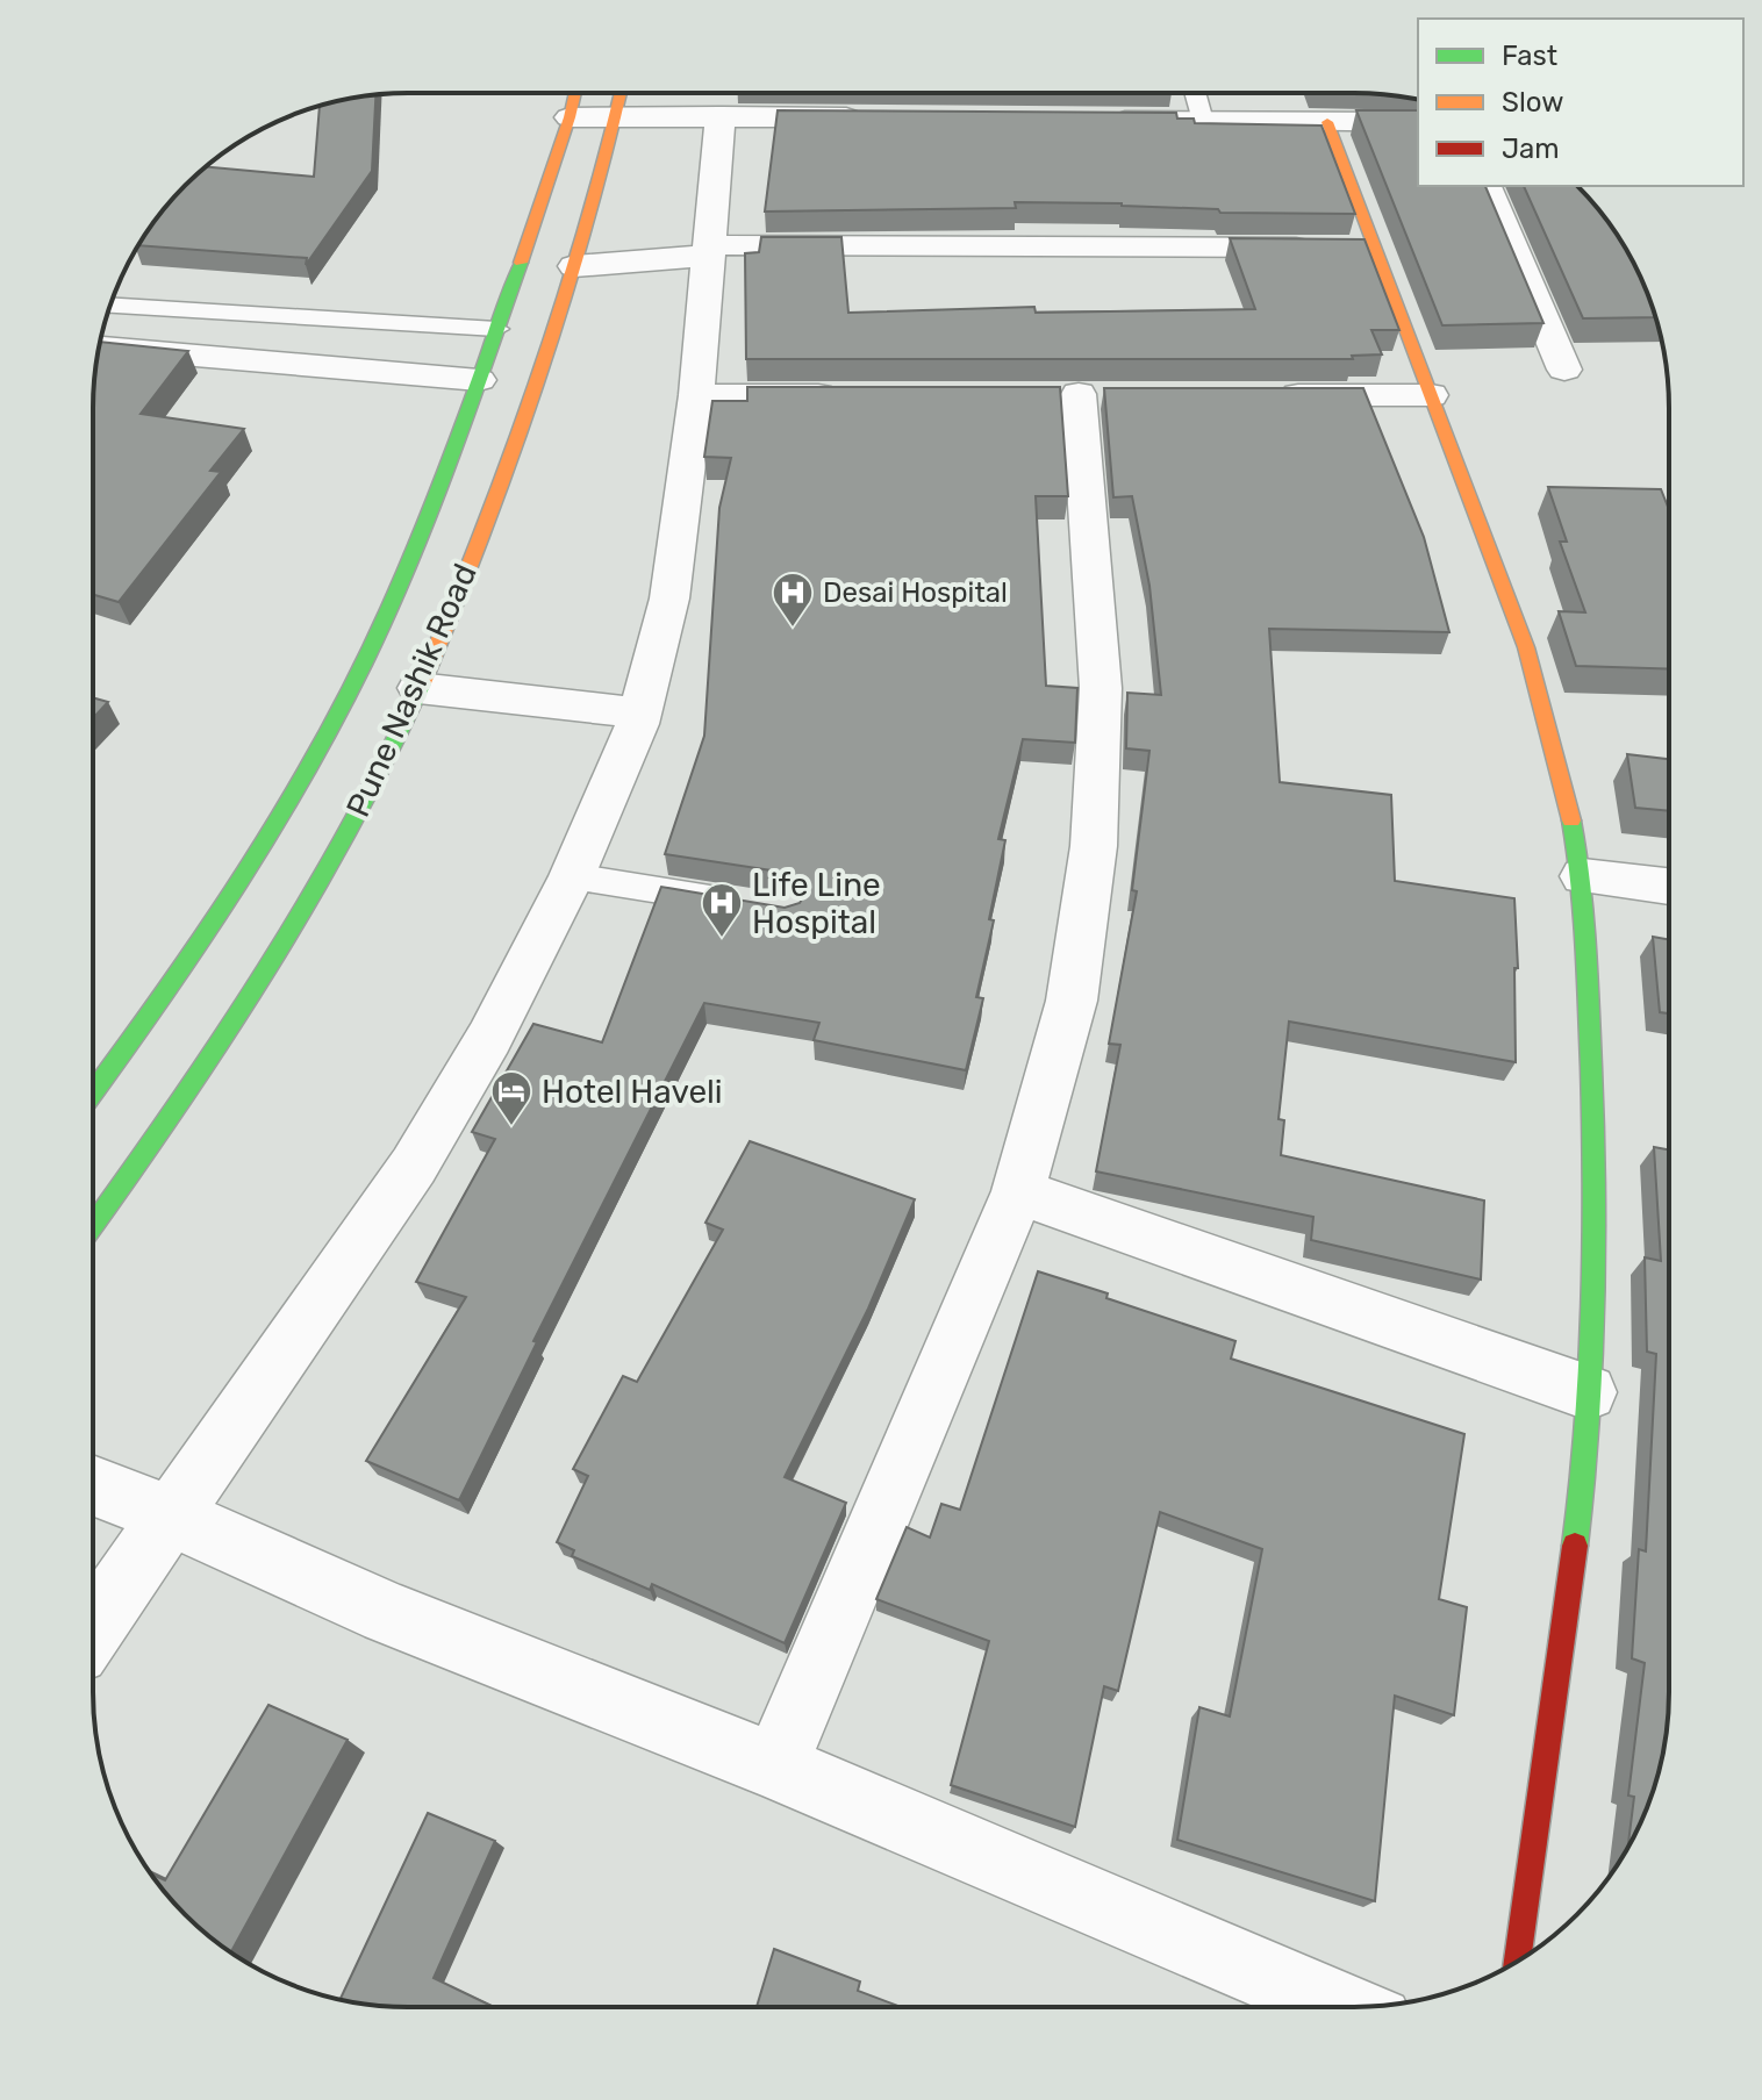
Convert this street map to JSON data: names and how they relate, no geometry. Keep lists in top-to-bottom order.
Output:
{
  "streets": {
    "main road": ["Pune Nashik Road"]
  },
  "places": {
    "hospital": ["Desai Hospital", "Life Line Hospital"],
    "hotel": ["Hotel Haveli"]
  },
  "legend": ["Fast", "Slow", "Jam"]
}
